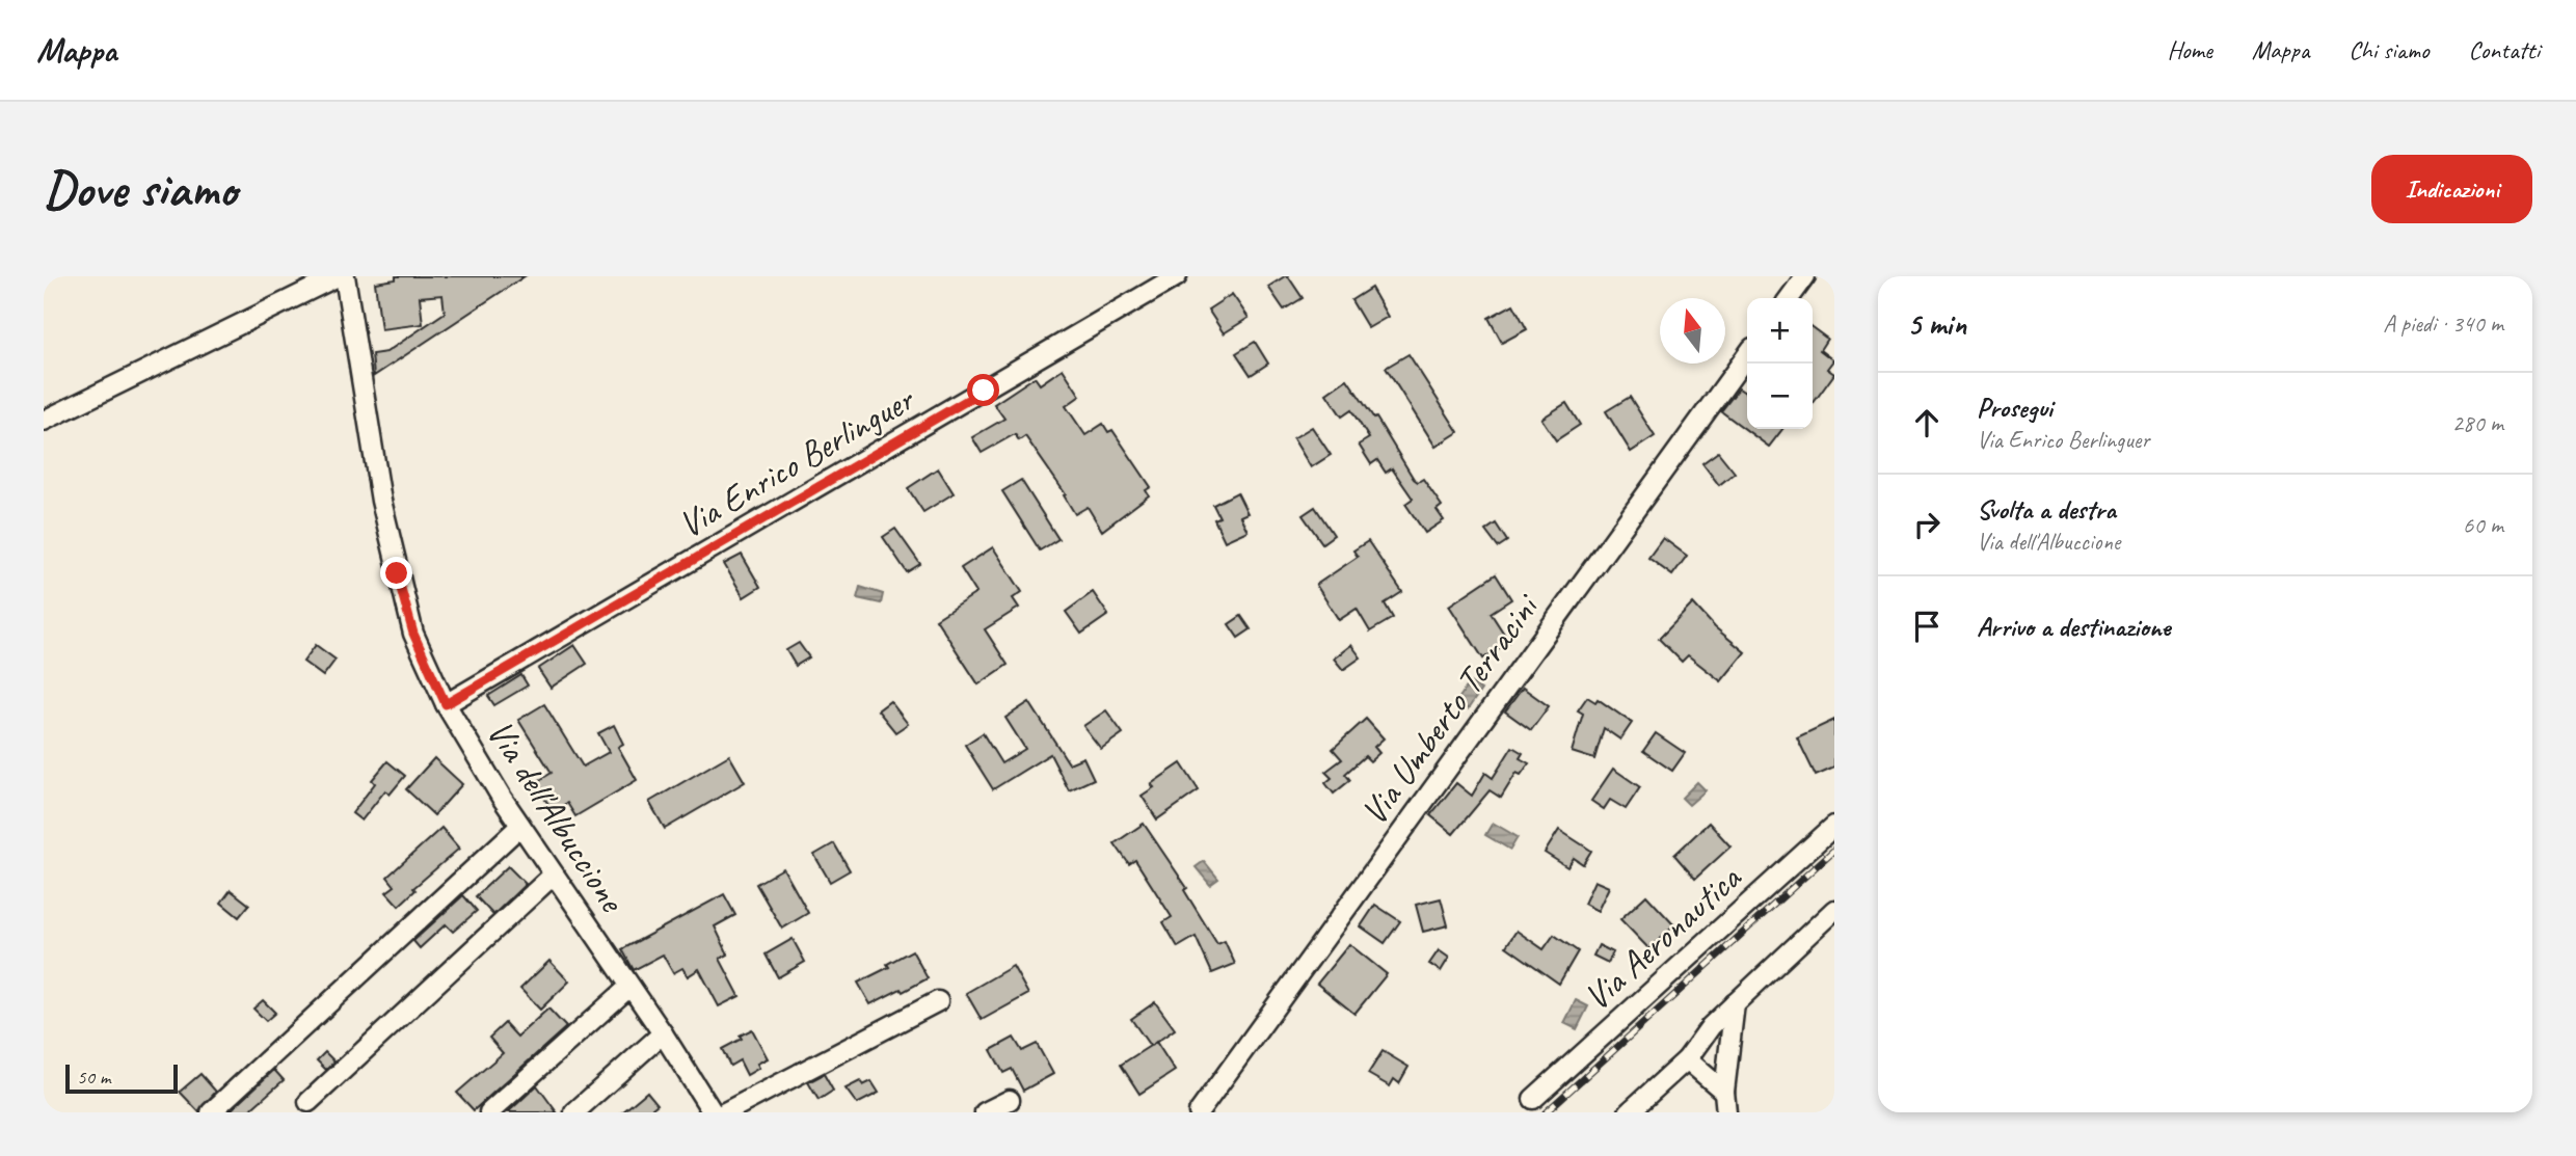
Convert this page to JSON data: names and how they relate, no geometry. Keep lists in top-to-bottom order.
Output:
{
  "streets": {
    "street": [
      "Via Enrico Berlinguer",
      "Via Umberto Terracini",
      "Via dell'Albuccione",
      "Via Aeronautica"
    ]
  },
  "crossings": [
    ["Via Enrico Berlinguer", "Via dell'Albuccione"]
  ],
  "scale_bar": "50 m",
  "north": "top",
  "page": {
    "header": "Mappa",
    "nav": [
      "Home",
      "Mappa",
      "Chi siamo",
      "Contatti"
    ],
    "buttons": "Indicazioni",
    "title": "Dove siamo",
    "heading": ["5 min", "A piedi · 340 m"],
    "map_buttons": ["+", "−"],
    "list": [
      ["Prosegui", "Via Enrico Berlinguer", "280 m"],
      ["Svolta a destra", "Via dell'Albuccione", "60 m"],
      "Arrivo a destinazione"
    ],
    "scale": "50 m"
  }
}
